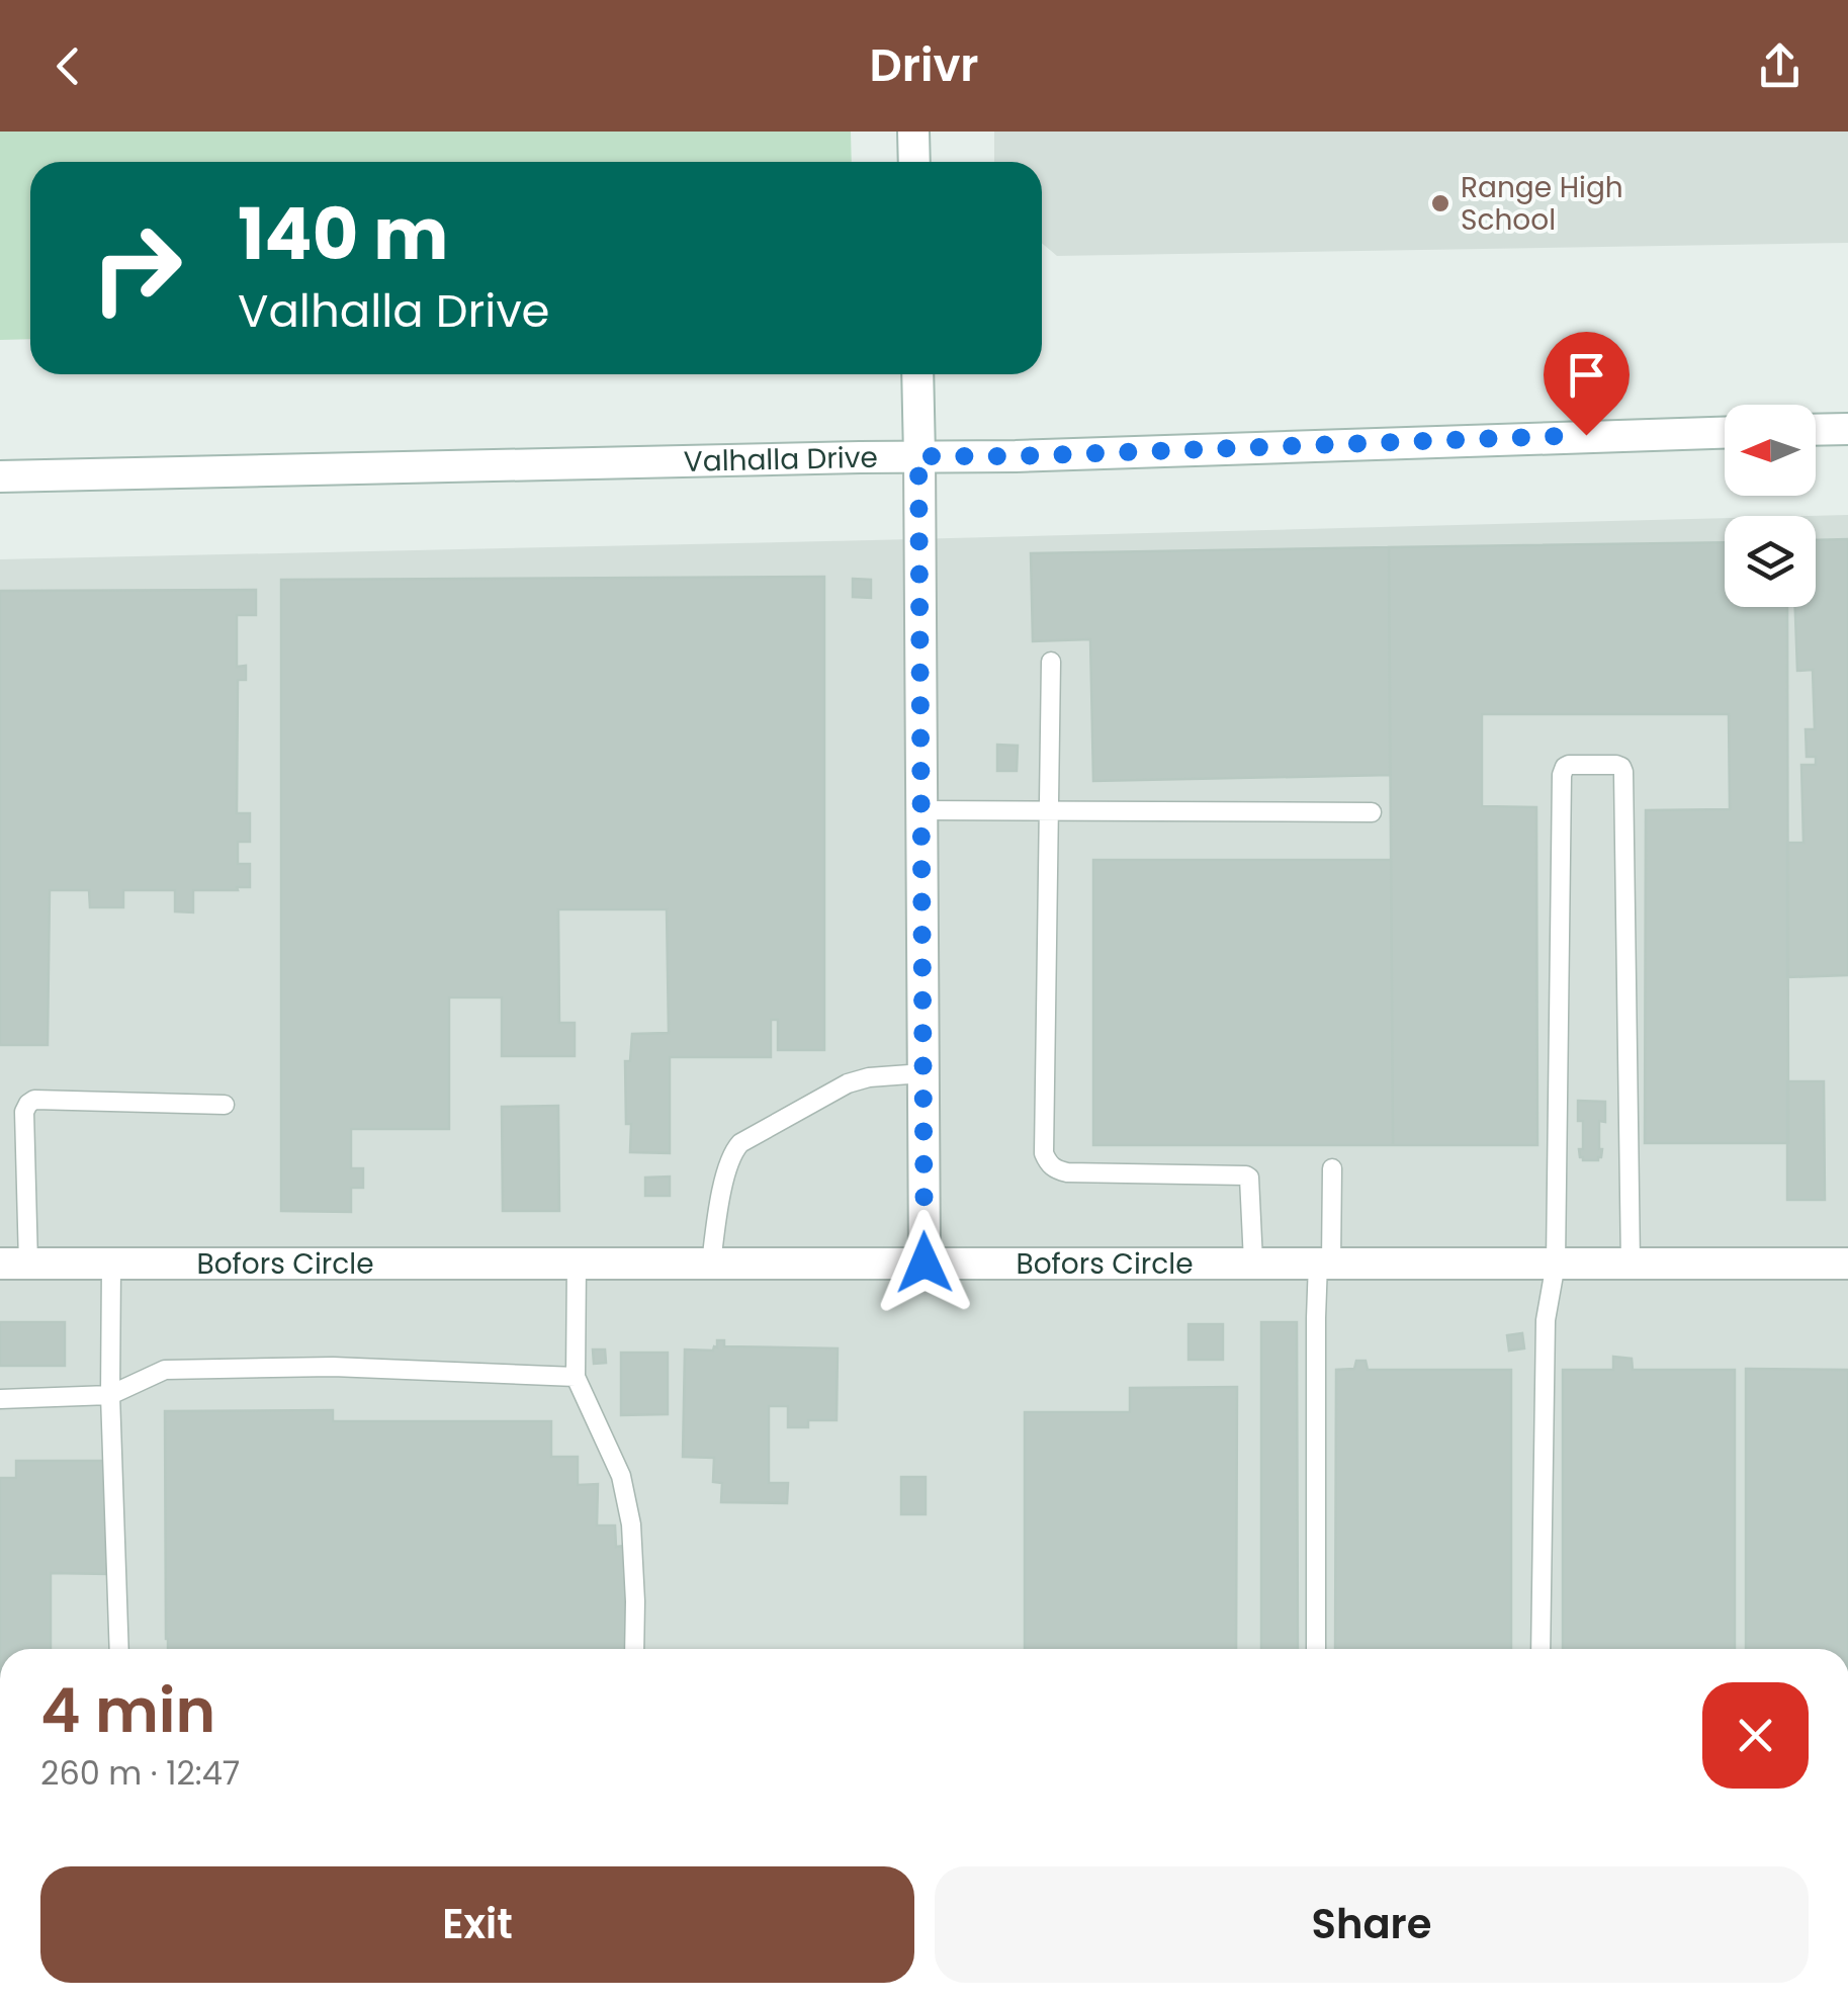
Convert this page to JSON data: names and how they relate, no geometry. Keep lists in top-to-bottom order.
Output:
{
  "streets": {
    "street": ["Valhalla Drive", "Bofors Circle"]
  },
  "places": ["Range High School"],
  "north": "left",
  "page": {
    "header": "Drivr",
    "turn": ["140 m", "Valhalla Drive"],
    "heading": ["4 min", "260 m · 12:47"],
    "buttons": ["Exit", "Share"]
  }
}
